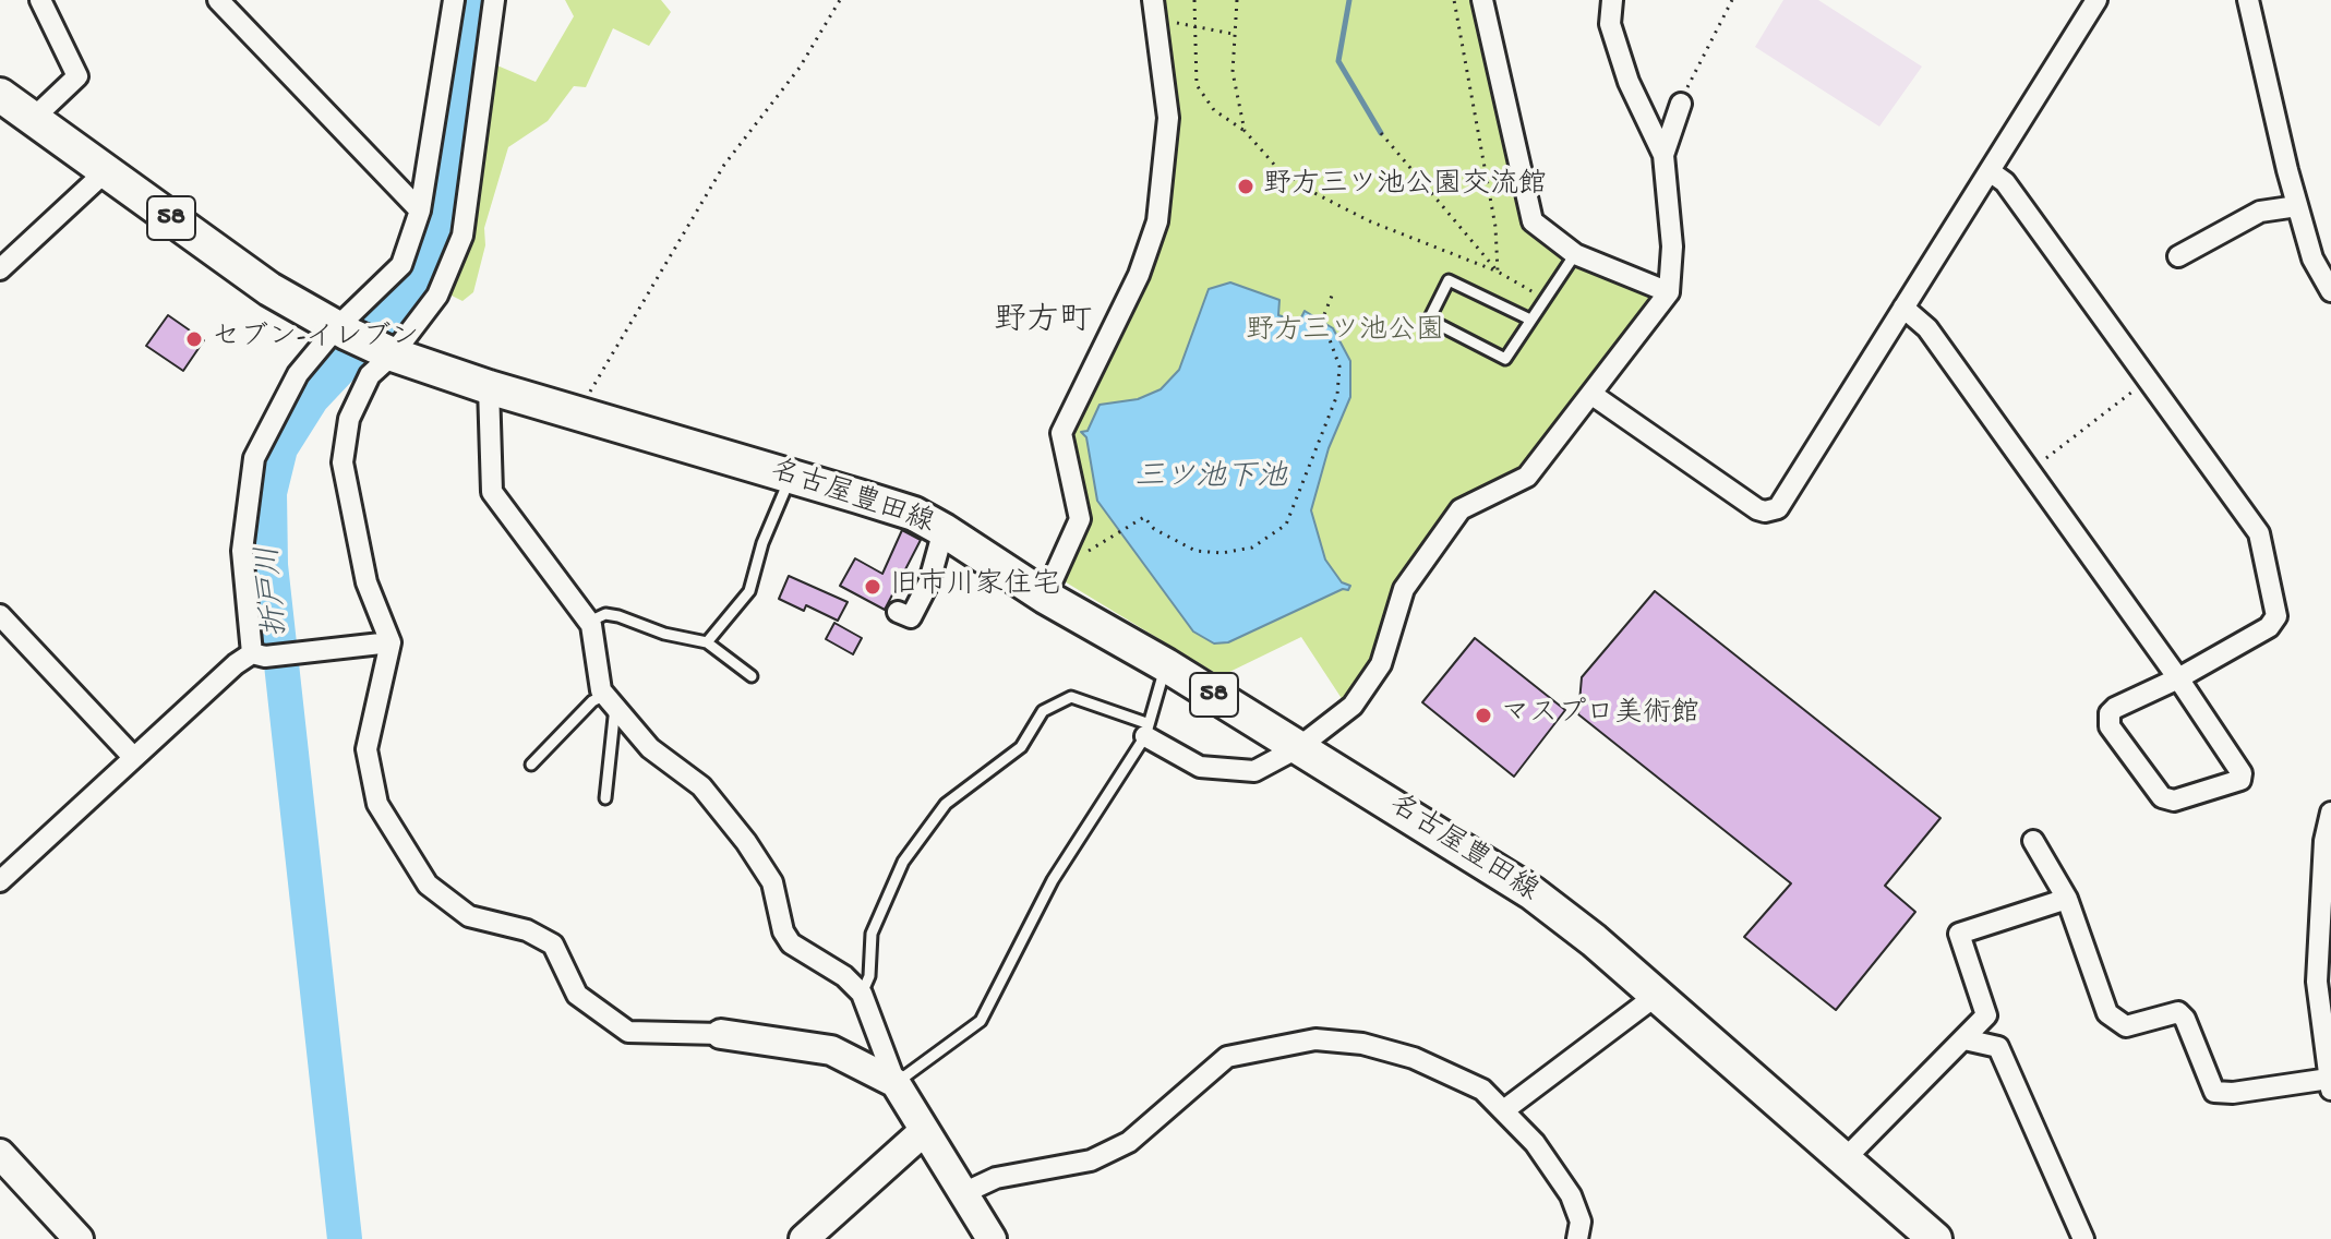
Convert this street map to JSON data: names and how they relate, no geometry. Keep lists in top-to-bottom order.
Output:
{
  "streets": {
    "main road": ["58", "名古屋豊田線"]
  },
  "districts": ["野方町"],
  "water": ["三ツ池下池", "折戸川"],
  "parks": ["野方三ツ池公園"],
  "places": [
    "野方三ツ池公園交流館",
    "セブン-イレブン",
    "旧市川家住宅",
    "マスプロ美術館"
  ]
}
